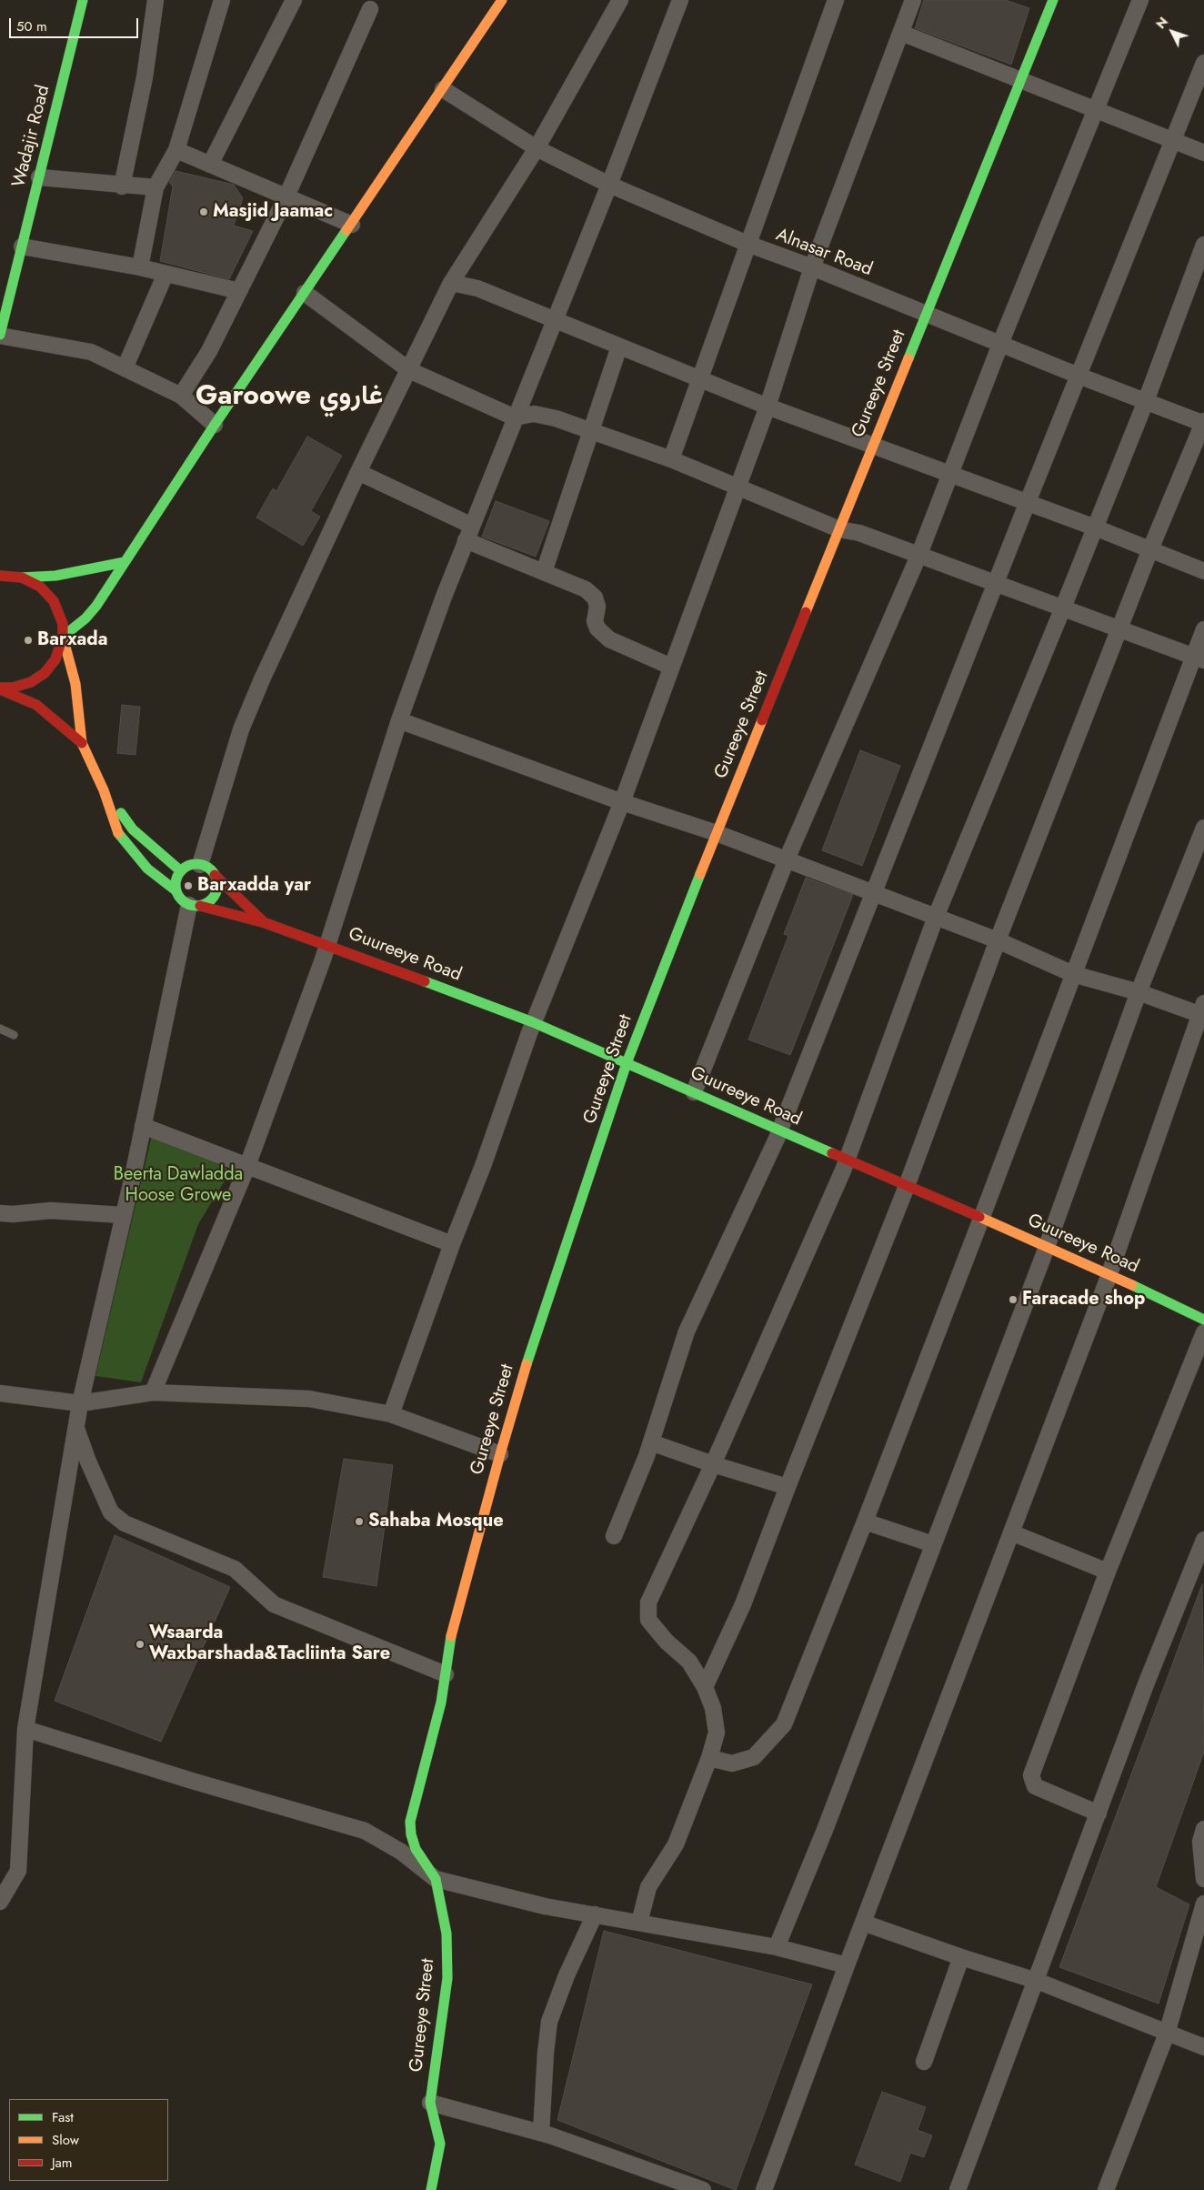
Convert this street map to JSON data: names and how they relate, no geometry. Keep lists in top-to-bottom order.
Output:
{
  "streets": {
    "street": [
      "Wadajir Road",
      "Alnasar Road",
      "Gureeye Street",
      "Guureeye Road"
    ]
  },
  "crossings": [
    ["Alnasar Road", "Gureeye Street"],
    ["Gureeye Street", "Guureeye Road"]
  ],
  "districts": ["Garoowe غاروي"],
  "parks": ["Beerta Dawladda Hoose Growe"],
  "places": [
    "Masjid Jaamac",
    "Barxada",
    "Barxadda yar",
    "Faracade shop",
    "Sahaba Mosque",
    "Wsaarda Waxbarshada&Tacliinta Sare"
  ],
  "legend": ["Fast", "Slow", "Jam"],
  "scale_bar": "50 m",
  "north": "top left"
}
